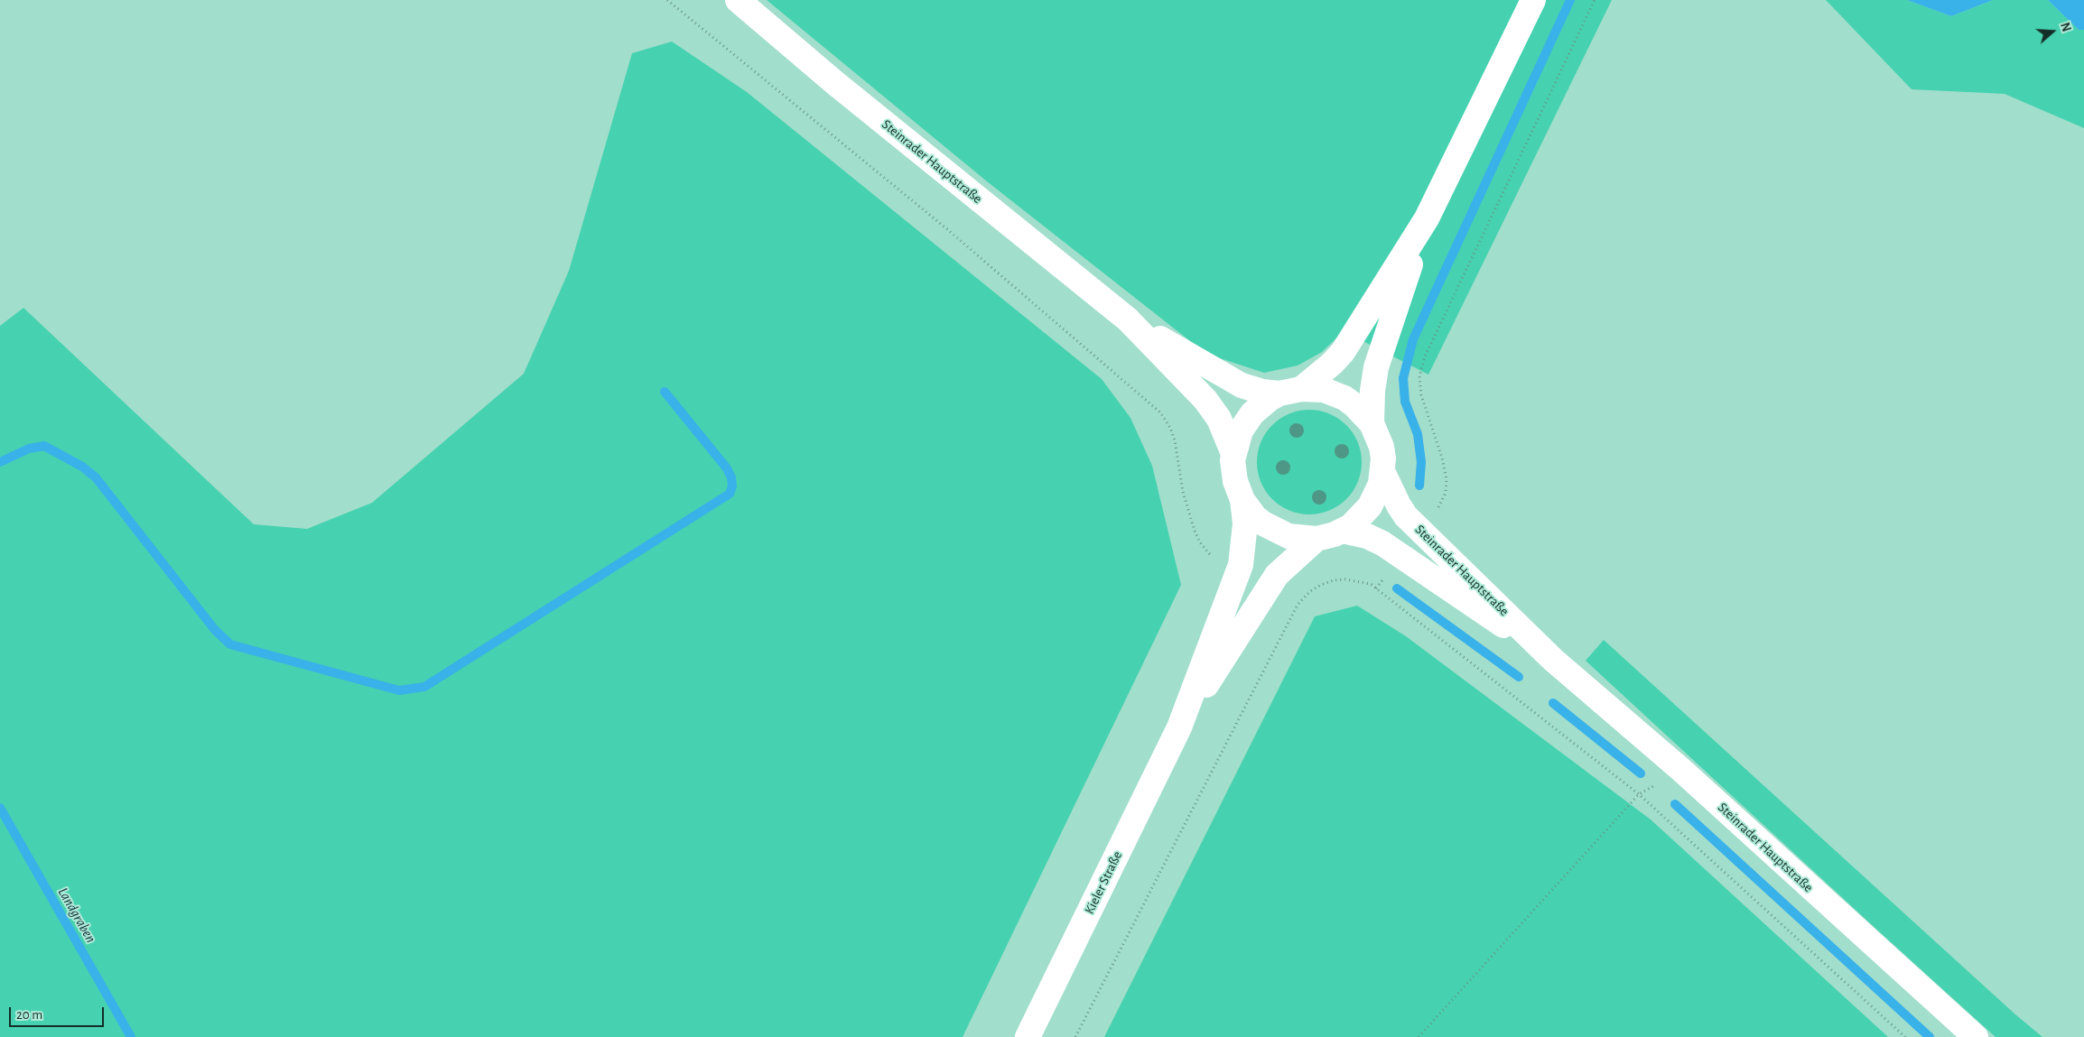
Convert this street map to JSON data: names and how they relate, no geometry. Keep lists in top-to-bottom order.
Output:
{
  "streets": {
    "main road": ["Steinrader Hauptstraße", "Kieler Straße"]
  },
  "crossings": [
    ["Steinrader Hauptstraße", "Kieler Straße"]
  ],
  "water": ["Landgraben"],
  "scale_bar": "20 m",
  "north": "right"
}
